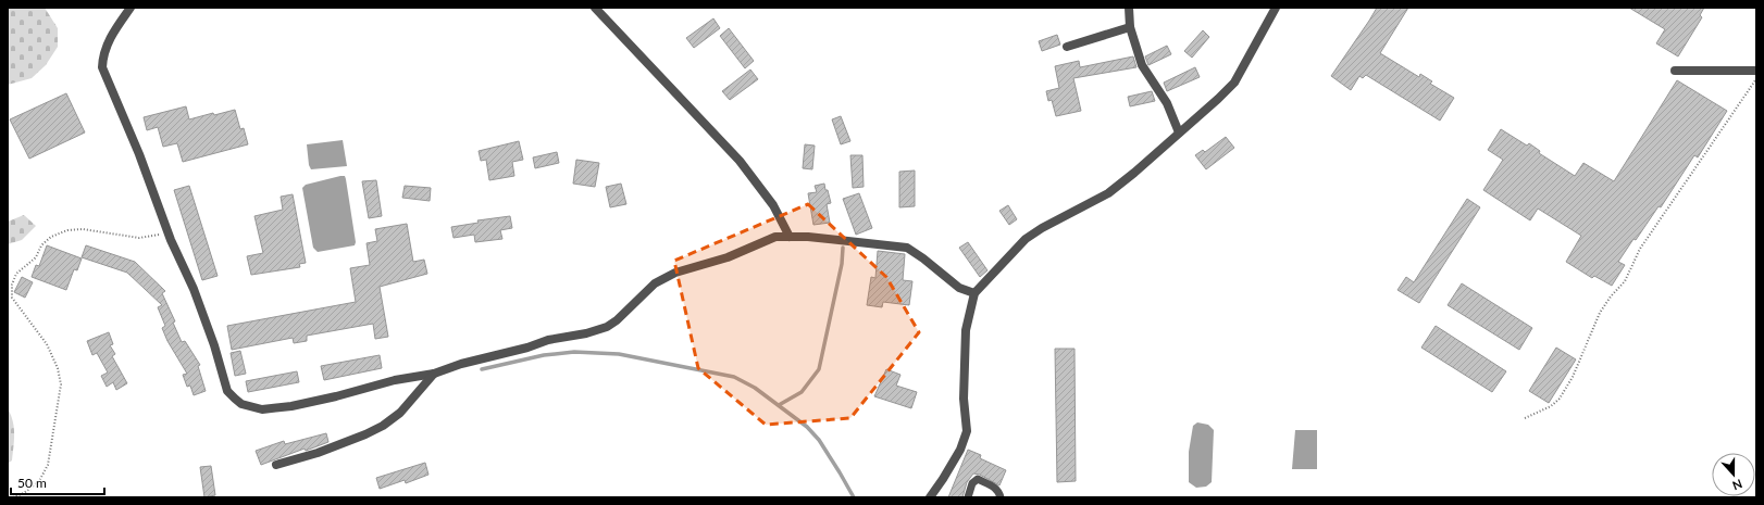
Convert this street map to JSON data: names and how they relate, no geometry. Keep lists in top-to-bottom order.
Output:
{
  "scale_bar": "50 m",
  "north": "bottom"
}
